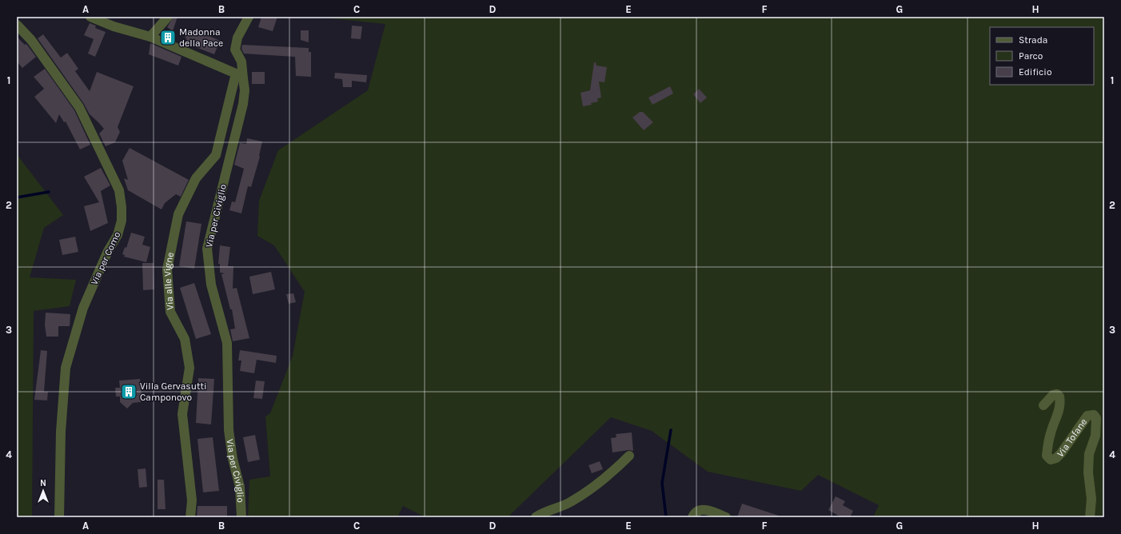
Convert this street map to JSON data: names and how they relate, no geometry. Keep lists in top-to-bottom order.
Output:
{
  "streets": {
    "street": [
      "Via per Civiglio",
      "Via per Como",
      "Via alle Vigne",
      "Via Tofane"
    ]
  },
  "crossings": [
    ["Via per Civiglio", "Via alle Vigne"]
  ],
  "places": {
    "building": ["Madonna della Pace", "Villa Gervasutti Camponovo"]
  },
  "legend": ["Strada", "Parco", "Edificio"],
  "north": "top",
  "grid": {
    "columns": [
      "A",
      "B",
      "C",
      "D",
      "E",
      "F",
      "G",
      "H"
    ],
    "rows": [
      "1",
      "2",
      "3",
      "4"
    ]
  }
}
